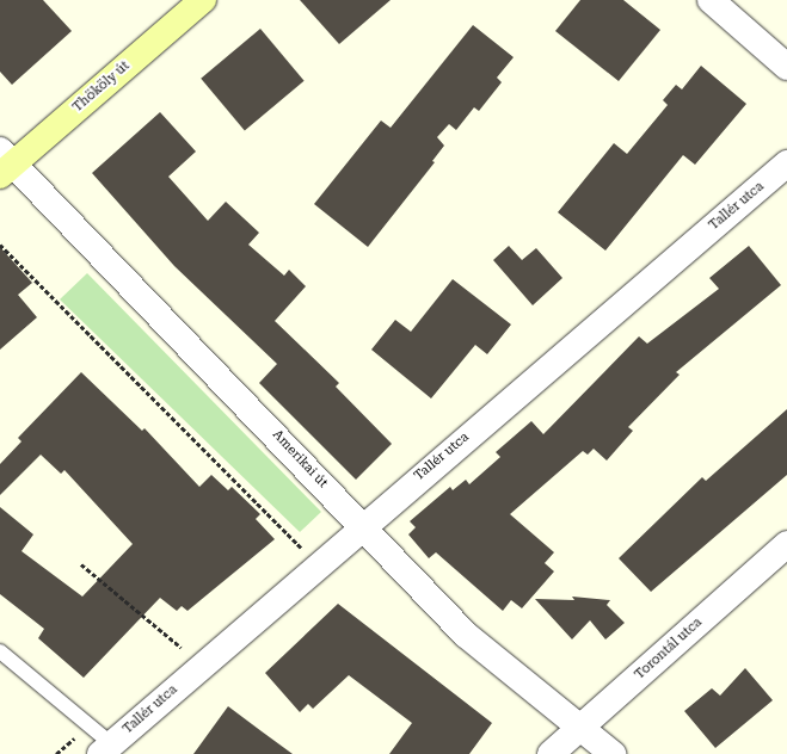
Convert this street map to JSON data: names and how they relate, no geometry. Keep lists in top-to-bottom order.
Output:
{
  "streets": {
    "main road": ["Thököly út"],
    "street": ["Tallér utca", "Amerikai út", "Torontál utca"]
  },
  "crossings": [
    ["Thököly út", "Amerikai út"],
    ["Tallér utca", "Amerikai út"],
    ["Amerikai út", "Torontál utca"]
  ]
}
